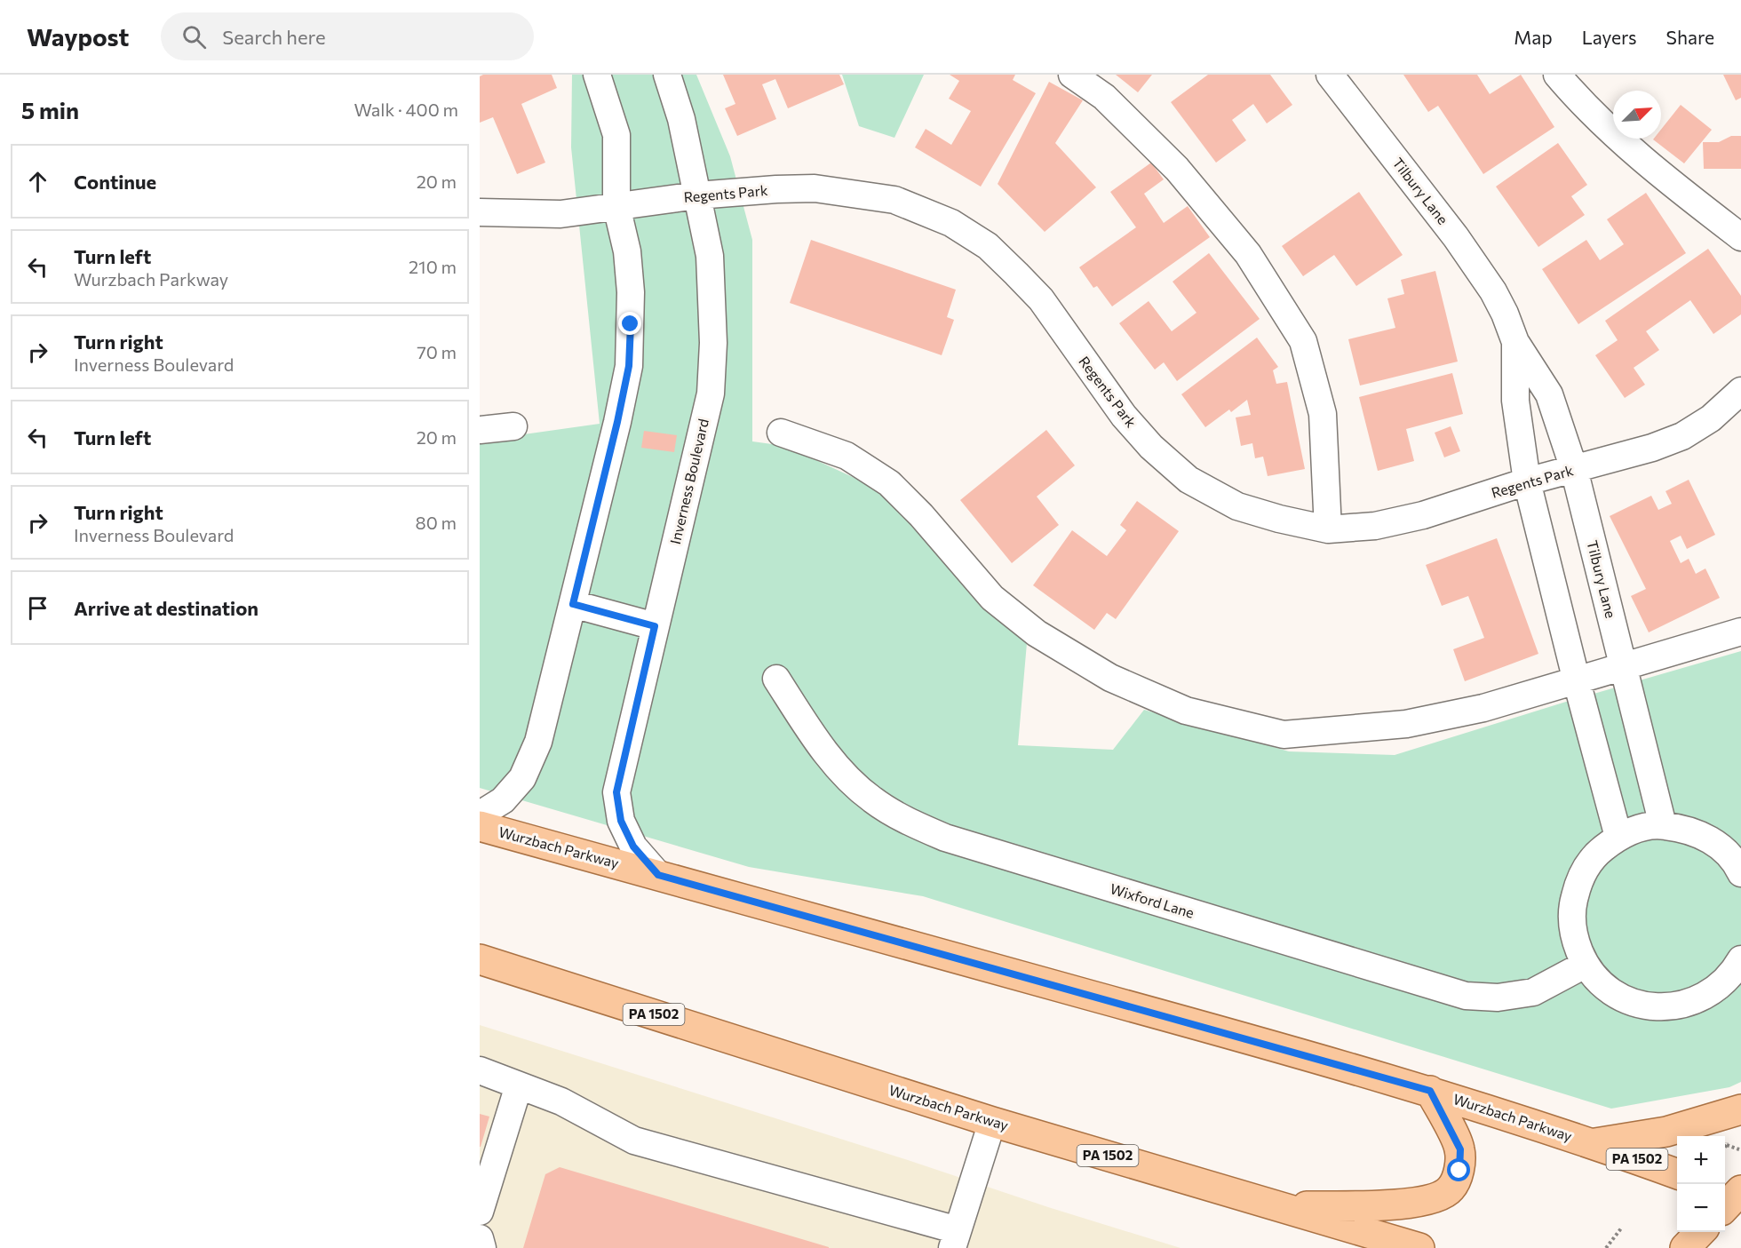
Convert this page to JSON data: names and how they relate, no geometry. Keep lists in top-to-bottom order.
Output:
{
  "streets": {
    "main road": ["Wurzbach Parkway", "PA 1502"],
    "street": [
      "Tilbury Lane",
      "Regents Park",
      "Inverness Boulevard",
      "Wixford Lane"
    ]
  },
  "crossings": [
    ["Tilbury Lane", "Regents Park"],
    ["Regents Park", "Inverness Boulevard"],
    ["Inverness Boulevard", "Wurzbach Parkway"]
  ],
  "north": "top right",
  "page": {
    "header": "Waypost",
    "search": "Search here",
    "nav": ["Map", "Layers", "Share"],
    "heading": ["5 min", "Walk · 400 m"],
    "list": [
      ["Continue", "20 m"],
      ["Turn left", "Wurzbach Parkway", "210 m"],
      ["Turn right", "Inverness Boulevard", "70 m"],
      ["Turn left", "20 m"],
      ["Turn right", "Inverness Boulevard", "80 m"],
      "Arrive at destination"
    ],
    "map_buttons": ["+", "−"]
  }
}
